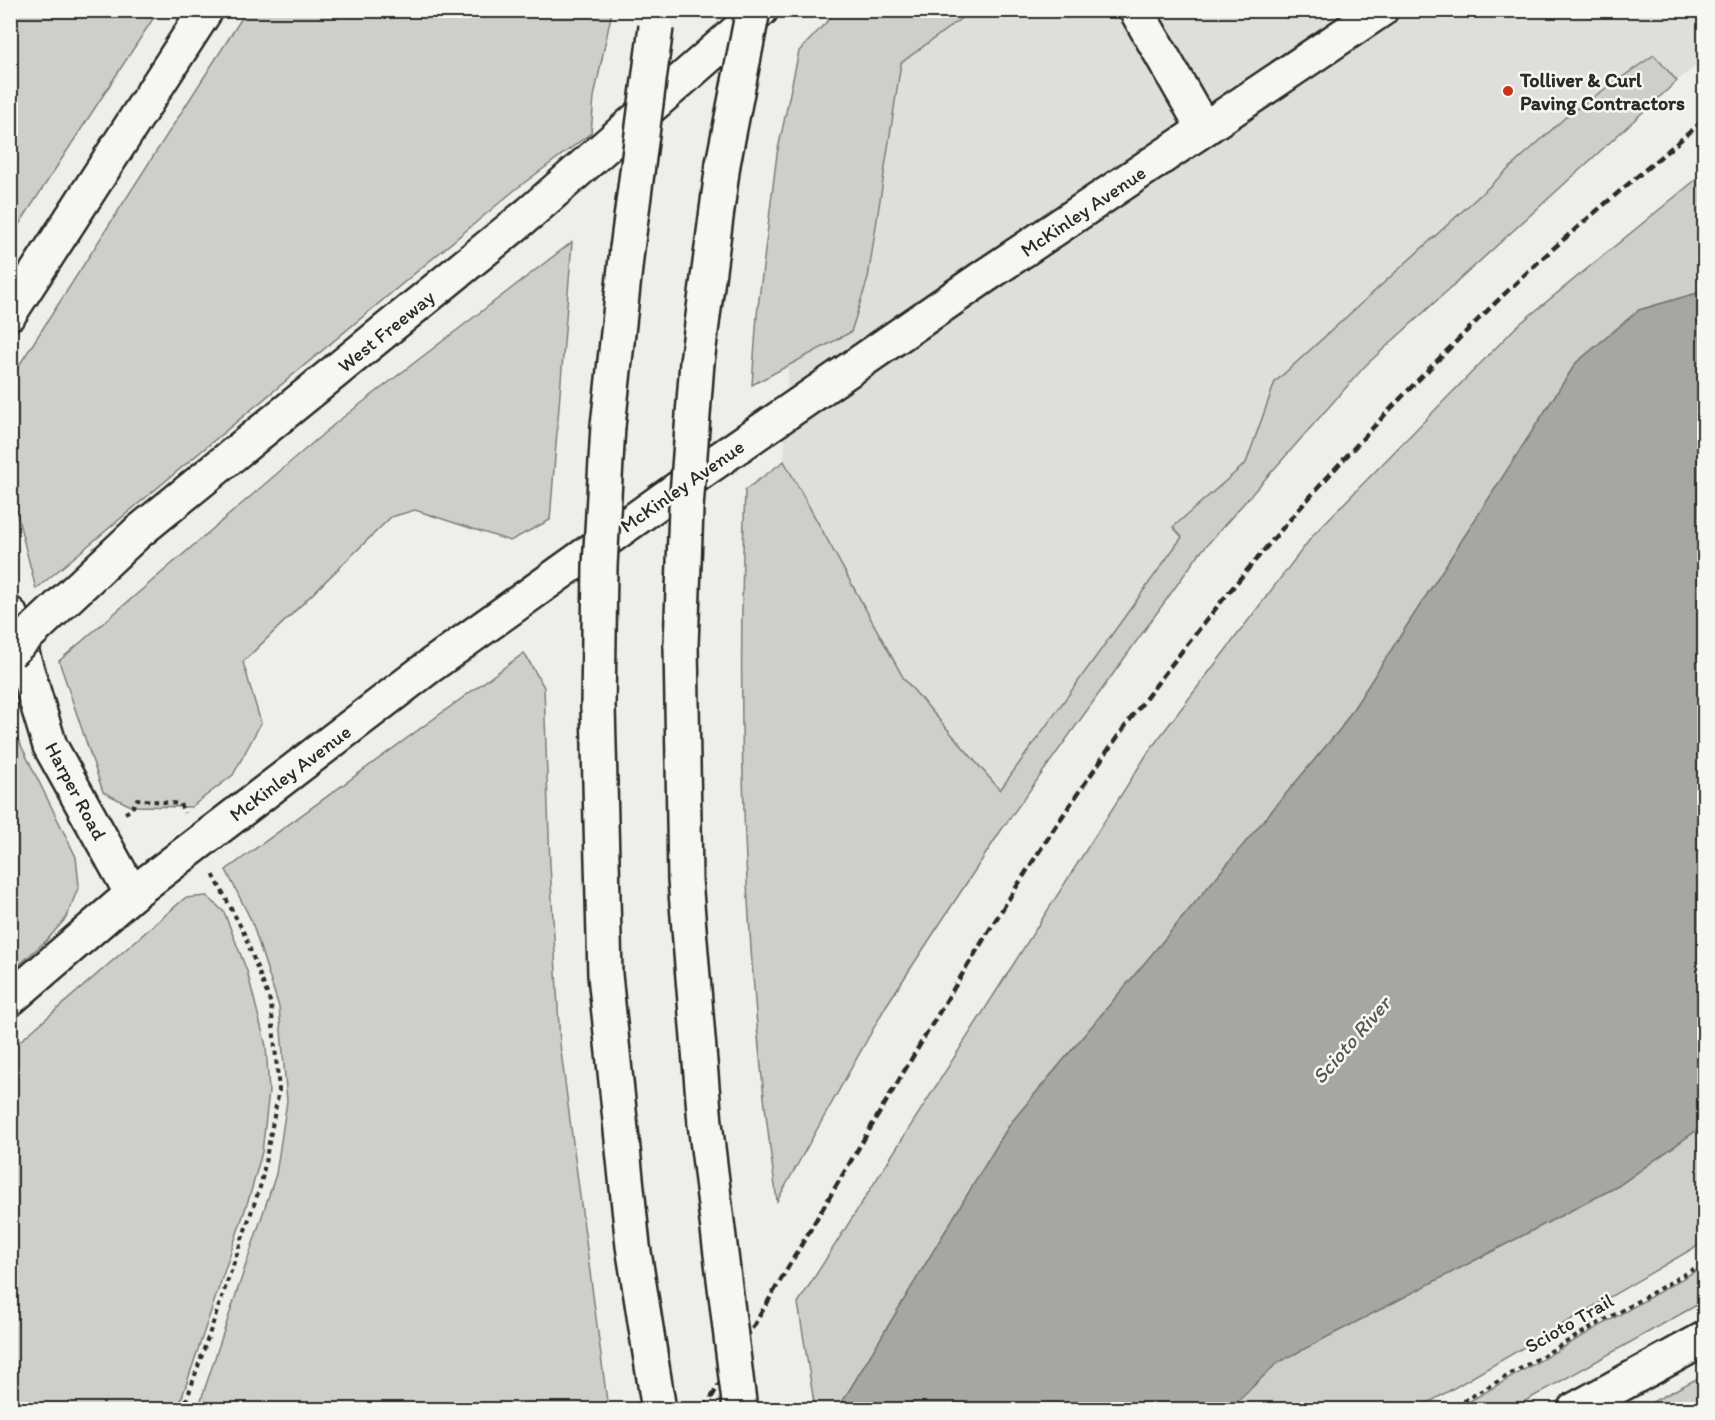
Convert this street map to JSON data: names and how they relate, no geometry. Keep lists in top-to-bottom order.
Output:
{
  "streets": {
    "main road": ["McKinley Avenue", "West Freeway", "Harper Road"],
    "path": ["Scioto Trail"]
  },
  "crossings": [
    ["McKinley Avenue", "Harper Road"]
  ],
  "water": ["Scioto River"],
  "places": ["Tolliver & Curl Paving Contractors"]
}
